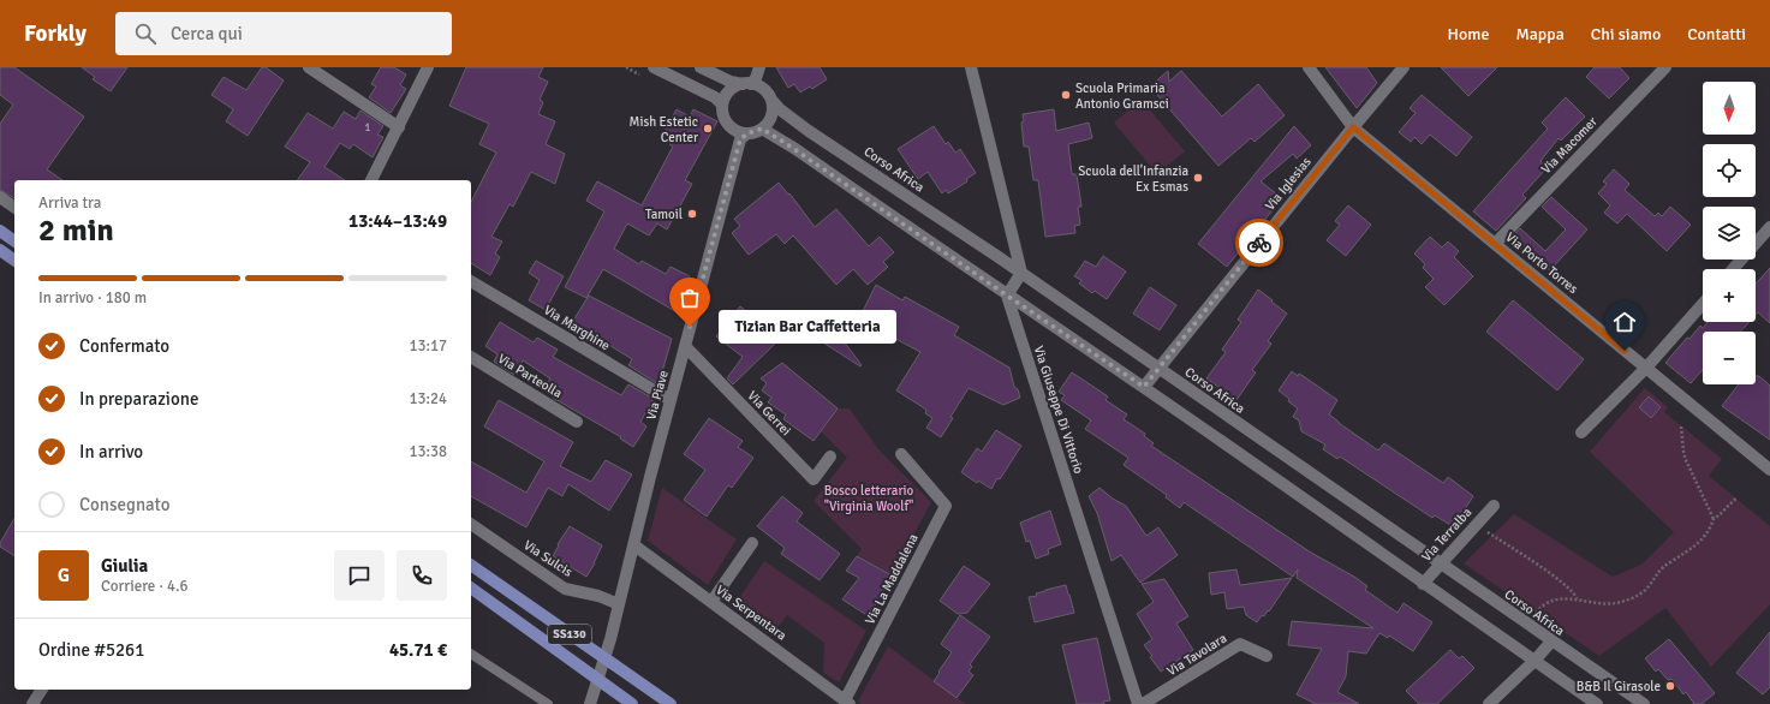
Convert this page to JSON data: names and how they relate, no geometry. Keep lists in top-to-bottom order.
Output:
{
  "streets": {
    "main road": ["SS130"],
    "street": [
      "Via Macomer",
      "Corso Africa",
      "Via Iglesias",
      "Via Porto Torres",
      "Via Marghine",
      "Via Parteolla",
      "Via Piave",
      "Via Giuseppe Di Vittorio",
      "Via Gerrei",
      "Via Terralba",
      "Via Sulcis",
      "Via La Maddalena",
      "Via Serpentara",
      "Via Tavolara"
    ]
  },
  "crossings": [
    ["Via Macomer", "Via Porto Torres"],
    ["Corso Africa", "Via Iglesias"],
    ["Corso Africa", "Via Piave"],
    ["Corso Africa", "Via Terralba"],
    ["Via Iglesias", "Via Porto Torres"],
    ["Via Marghine", "Via Piave"],
    ["Via Piave", "Via Gerrei"],
    ["Via Piave", "Via Sulcis"],
    ["Via Piave", "Via Serpentara"],
    ["Via Piave", "SS130"],
    ["Via La Maddalena", "Via Serpentara"]
  ],
  "parks": ["Bosco letterario \"Virginia Woolf\""],
  "places": [
    "Scuola Primaria Antonio Gramsci",
    "Mish Estetic Center",
    "Scuola dell'Infanzia Ex Esmas",
    "Tamoil",
    "Tizian Bar Caffetteria",
    "B&B Il Girasole"
  ],
  "house_numbers": ["1"],
  "north": "bottom",
  "page": {
    "header": "Forkly",
    "search": "Cerca qui",
    "nav": [
      "Home",
      "Mappa",
      "Chi siamo",
      "Contatti"
    ],
    "map_buttons": ["+", "−"],
    "heading": ["2 min", "Arriva tra", "13:44–13:49"],
    "panel": [
      "Giulia",
      "Corriere · 4.6",
      "Ordine #5261",
      "45.71 €"
    ],
    "bar": "In arrivo · 180 m",
    "bubble": "Tizian Bar Caffetteria",
    "list": [
      ["Confermato", "13:17"],
      ["In preparazione", "13:24"],
      ["In arrivo", "13:38"],
      "Consegnato"
    ],
    "round": "G"
  }
}
